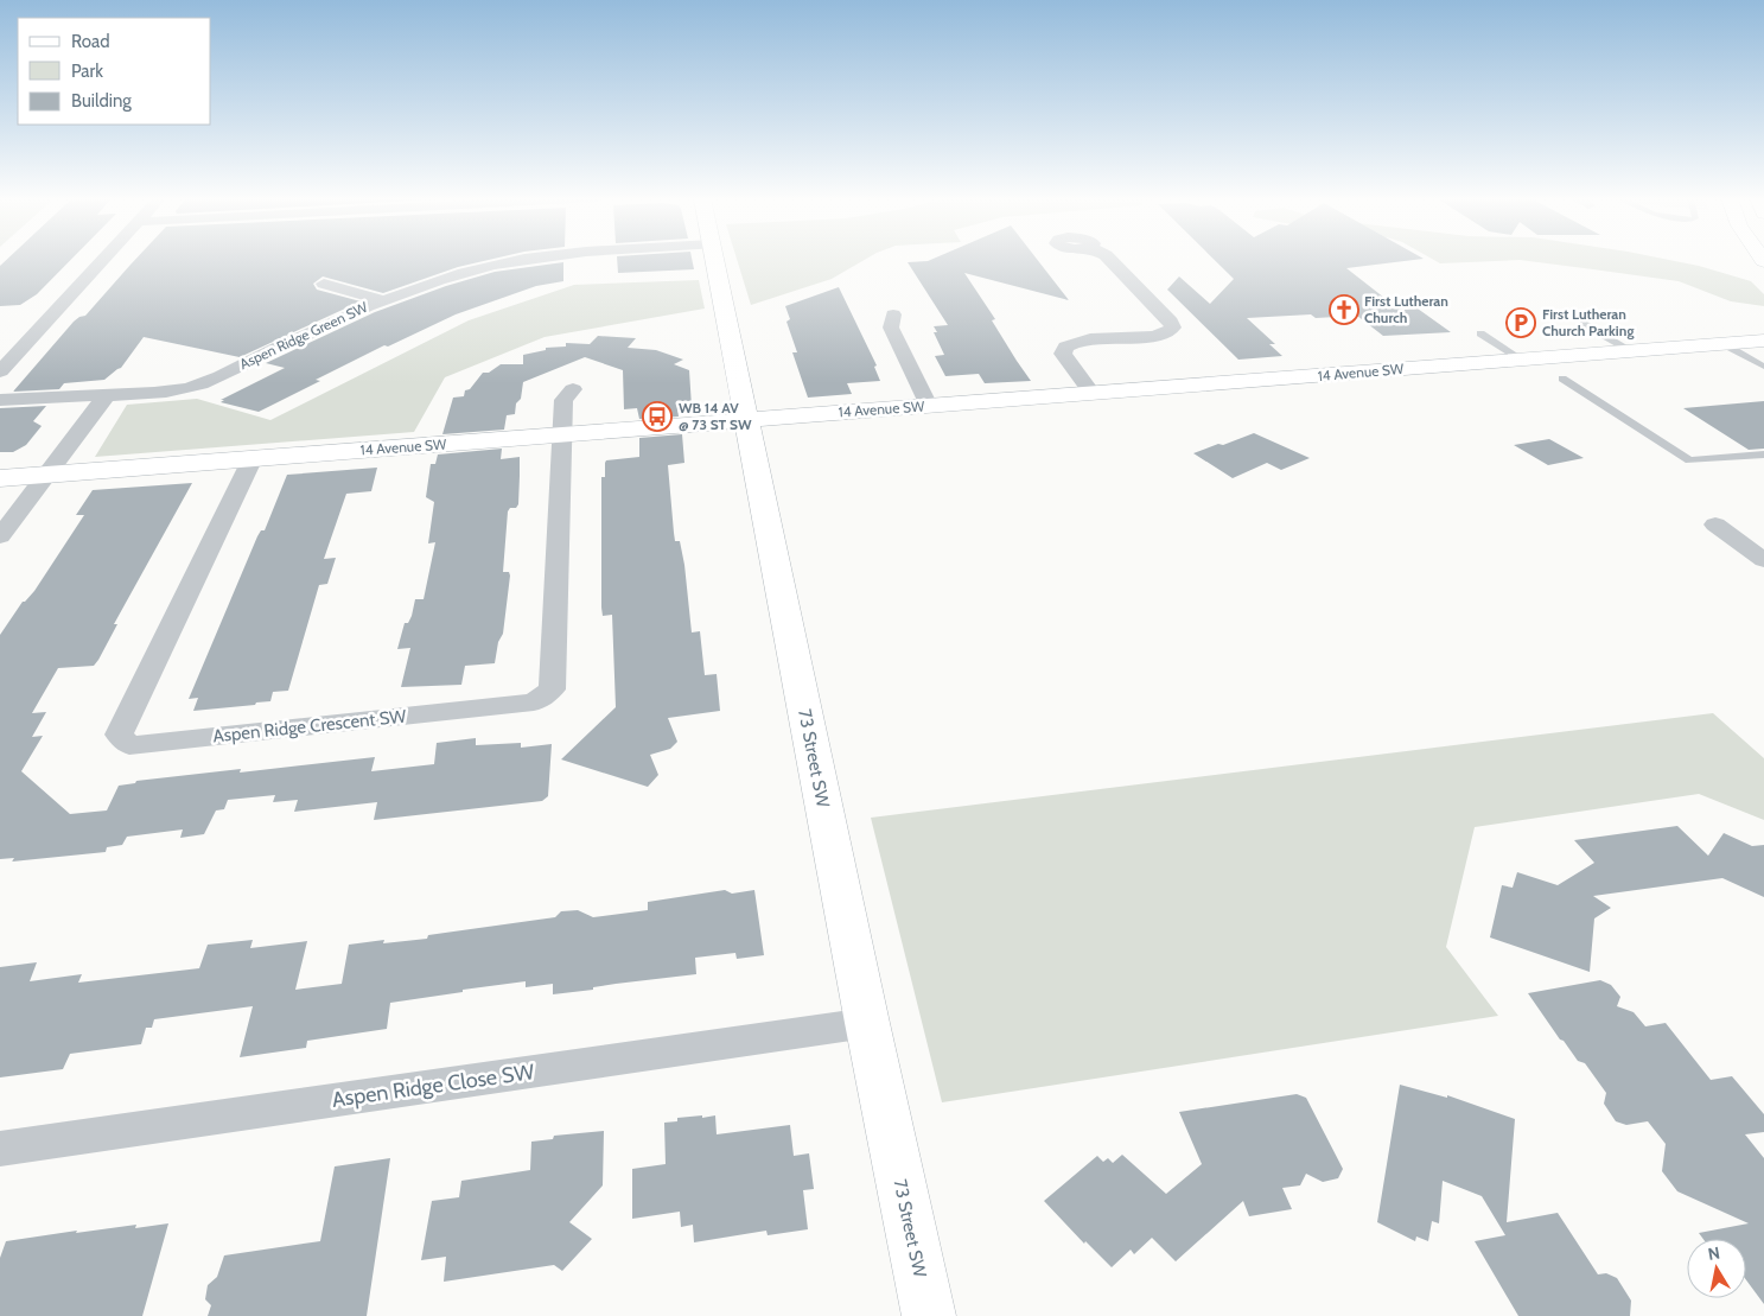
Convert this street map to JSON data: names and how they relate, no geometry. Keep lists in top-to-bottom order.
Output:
{
  "streets": {
    "street": [
      "Aspen Ridge Green SW",
      "14 Avenue SW",
      "Aspen Ridge Crescent SW",
      "73 Street SW",
      "Aspen Ridge Close SW"
    ]
  },
  "crossings": [
    ["14 Avenue SW", "Aspen Ridge Crescent SW"],
    ["14 Avenue SW", "73 Street SW"],
    ["73 Street SW", "Aspen Ridge Close SW"]
  ],
  "places": {
    "church": ["First Lutheran Church"],
    "parking": ["First Lutheran Church Parking"],
    "bus stop": ["WB 14 AV @ 73 ST SW"]
  },
  "legend": ["Road", "Park", "Building"],
  "north": "top"
}
